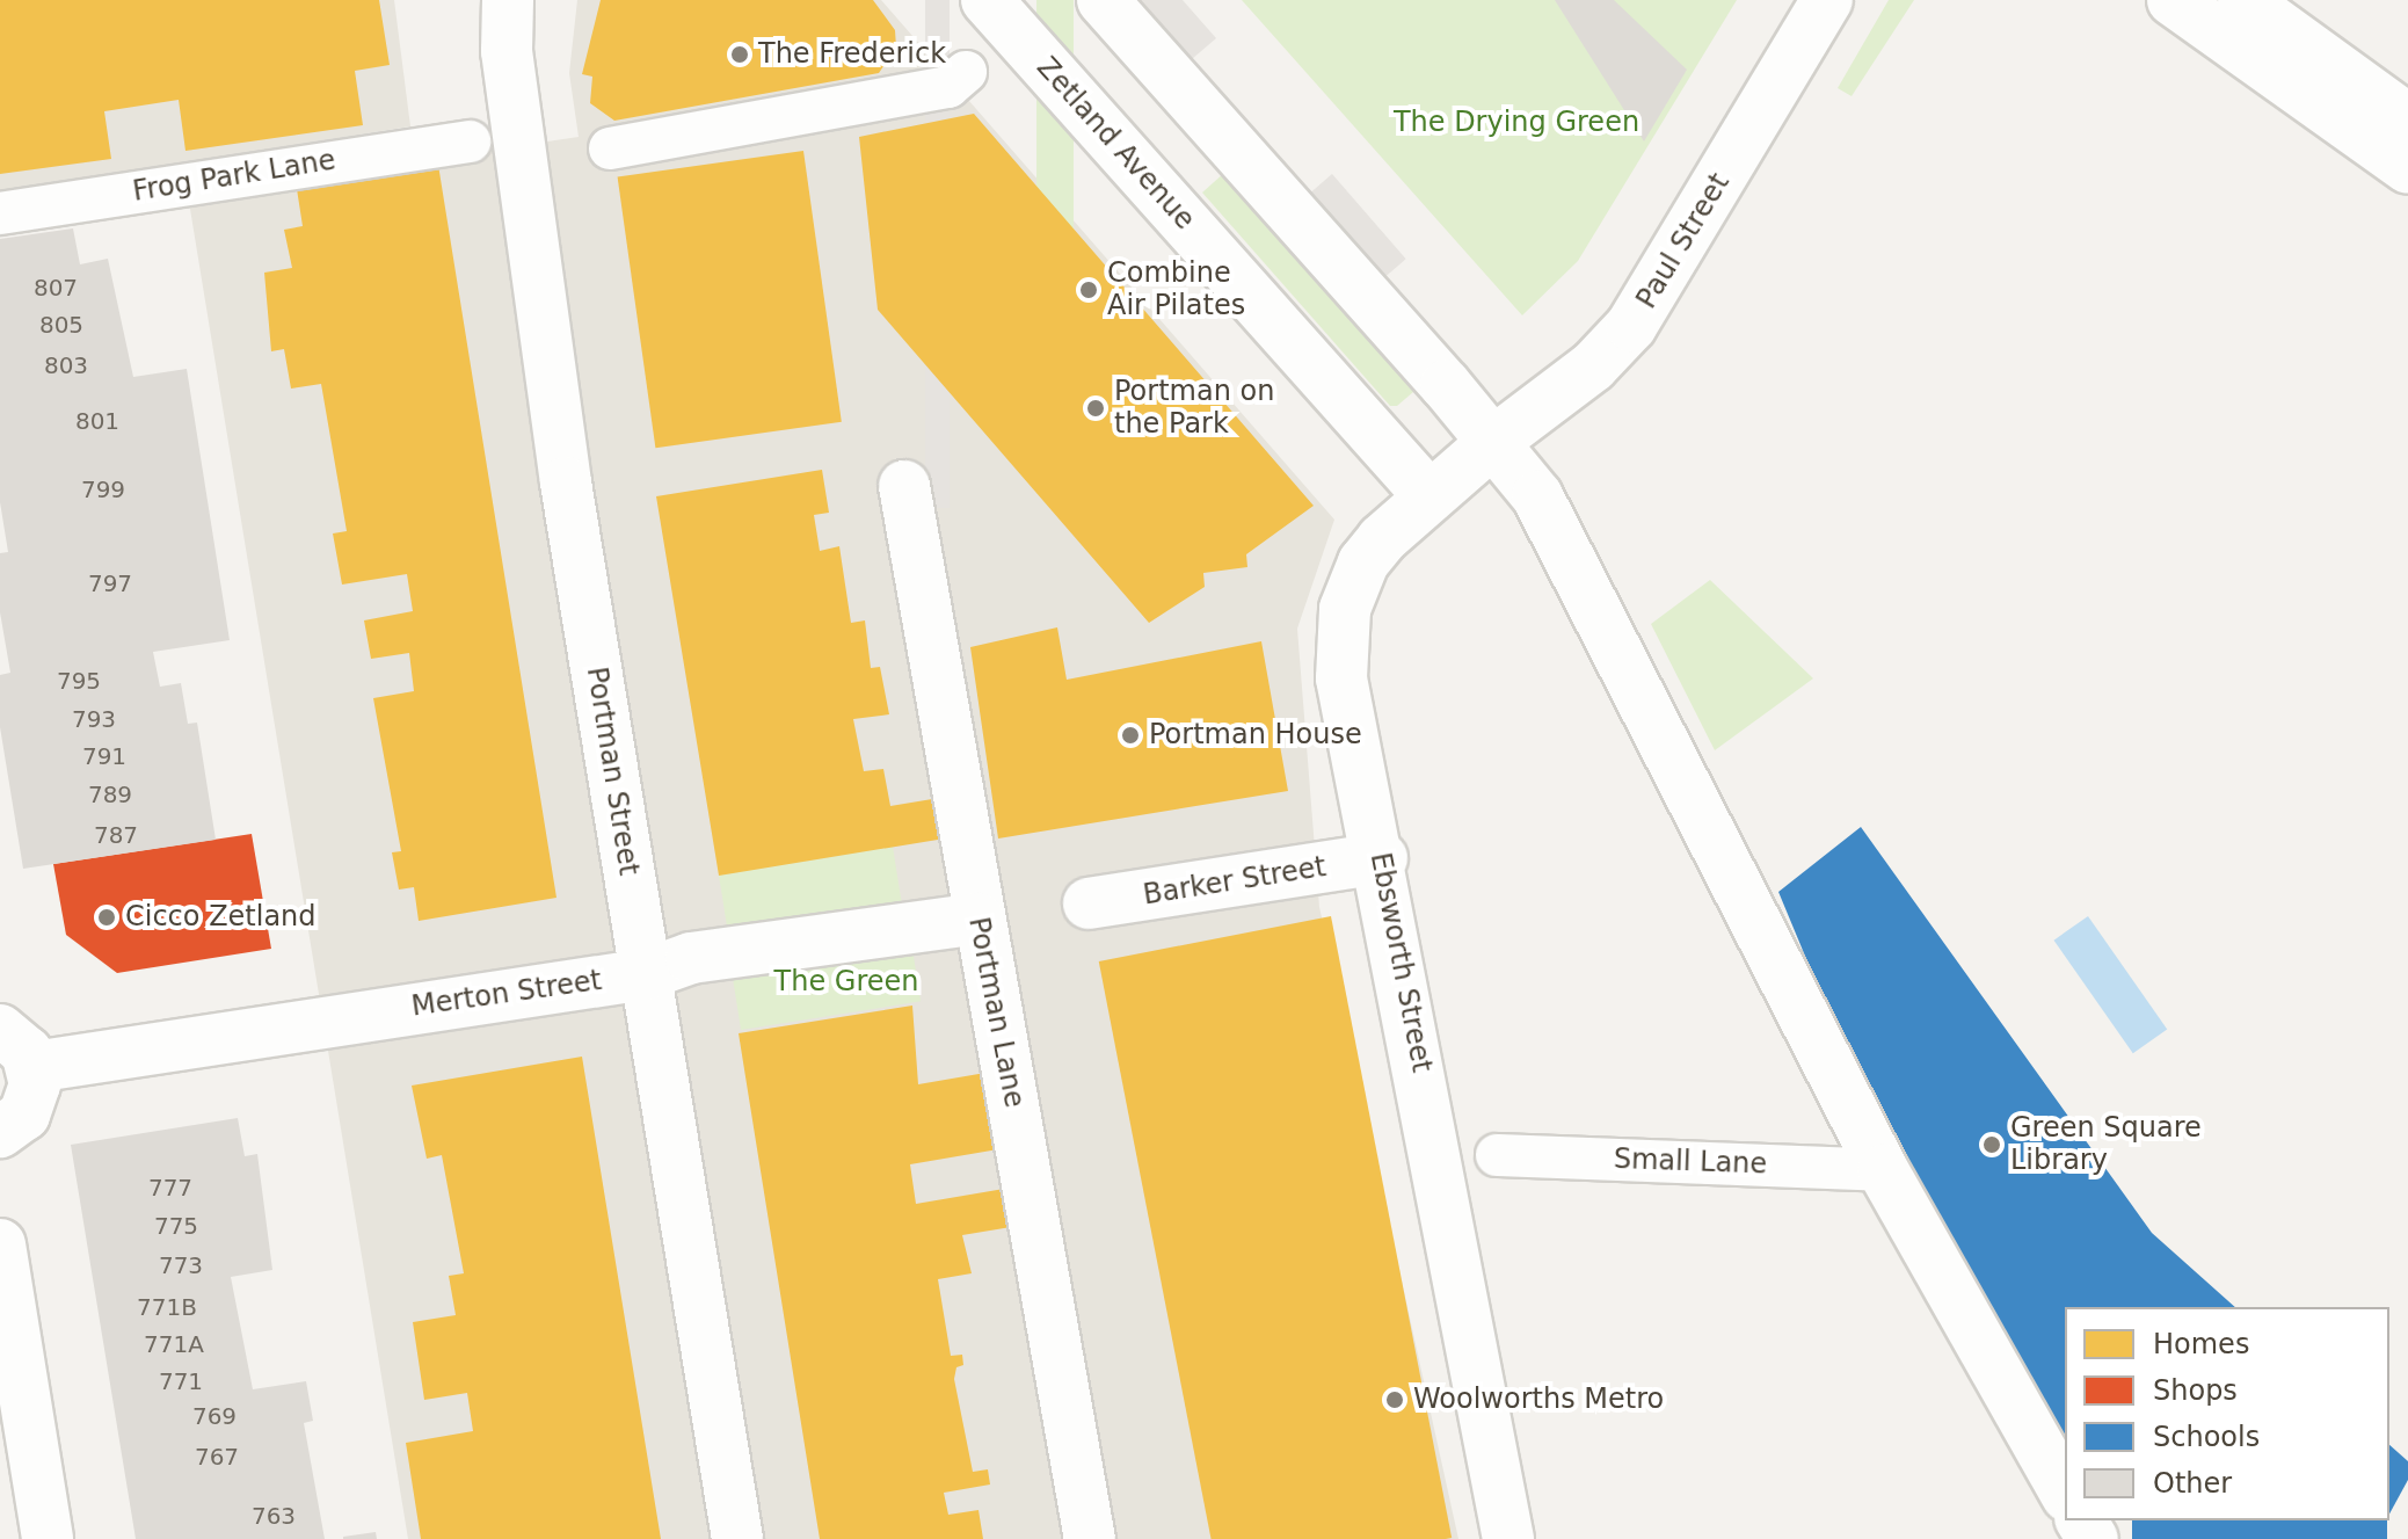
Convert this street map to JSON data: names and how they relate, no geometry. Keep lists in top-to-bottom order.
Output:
{
  "streets": {
    "street": [
      "Zetland Avenue",
      "Frog Park Lane",
      "Paul Street",
      "Portman Street",
      "Barker Street",
      "Ebsworth Street",
      "Merton Street",
      "Portman Lane",
      "Small Lane"
    ]
  },
  "crossings": [
    ["Zetland Avenue", "Ebsworth Street"],
    ["Paul Street", "Ebsworth Street"],
    ["Portman Street", "Merton Street"],
    ["Barker Street", "Ebsworth Street"],
    ["Merton Street", "Portman Lane"]
  ],
  "parks": ["The Drying Green", "The Green"],
  "places": [
    "The Frederick",
    "Combine Air Pilates",
    "Portman on the Park",
    "Portman House",
    "Cicco Zetland",
    "Green Square Library",
    "Woolworths Metro"
  ],
  "house_numbers": [
    "807",
    "805",
    "803",
    "801",
    "799",
    "797",
    "795",
    "793",
    "791",
    "789",
    "787",
    "777",
    "775",
    "773",
    "771B",
    "771A",
    "771",
    "769",
    "767",
    "763"
  ],
  "legend": [
    "Homes",
    "Shops",
    "Schools",
    "Other"
  ]
}
